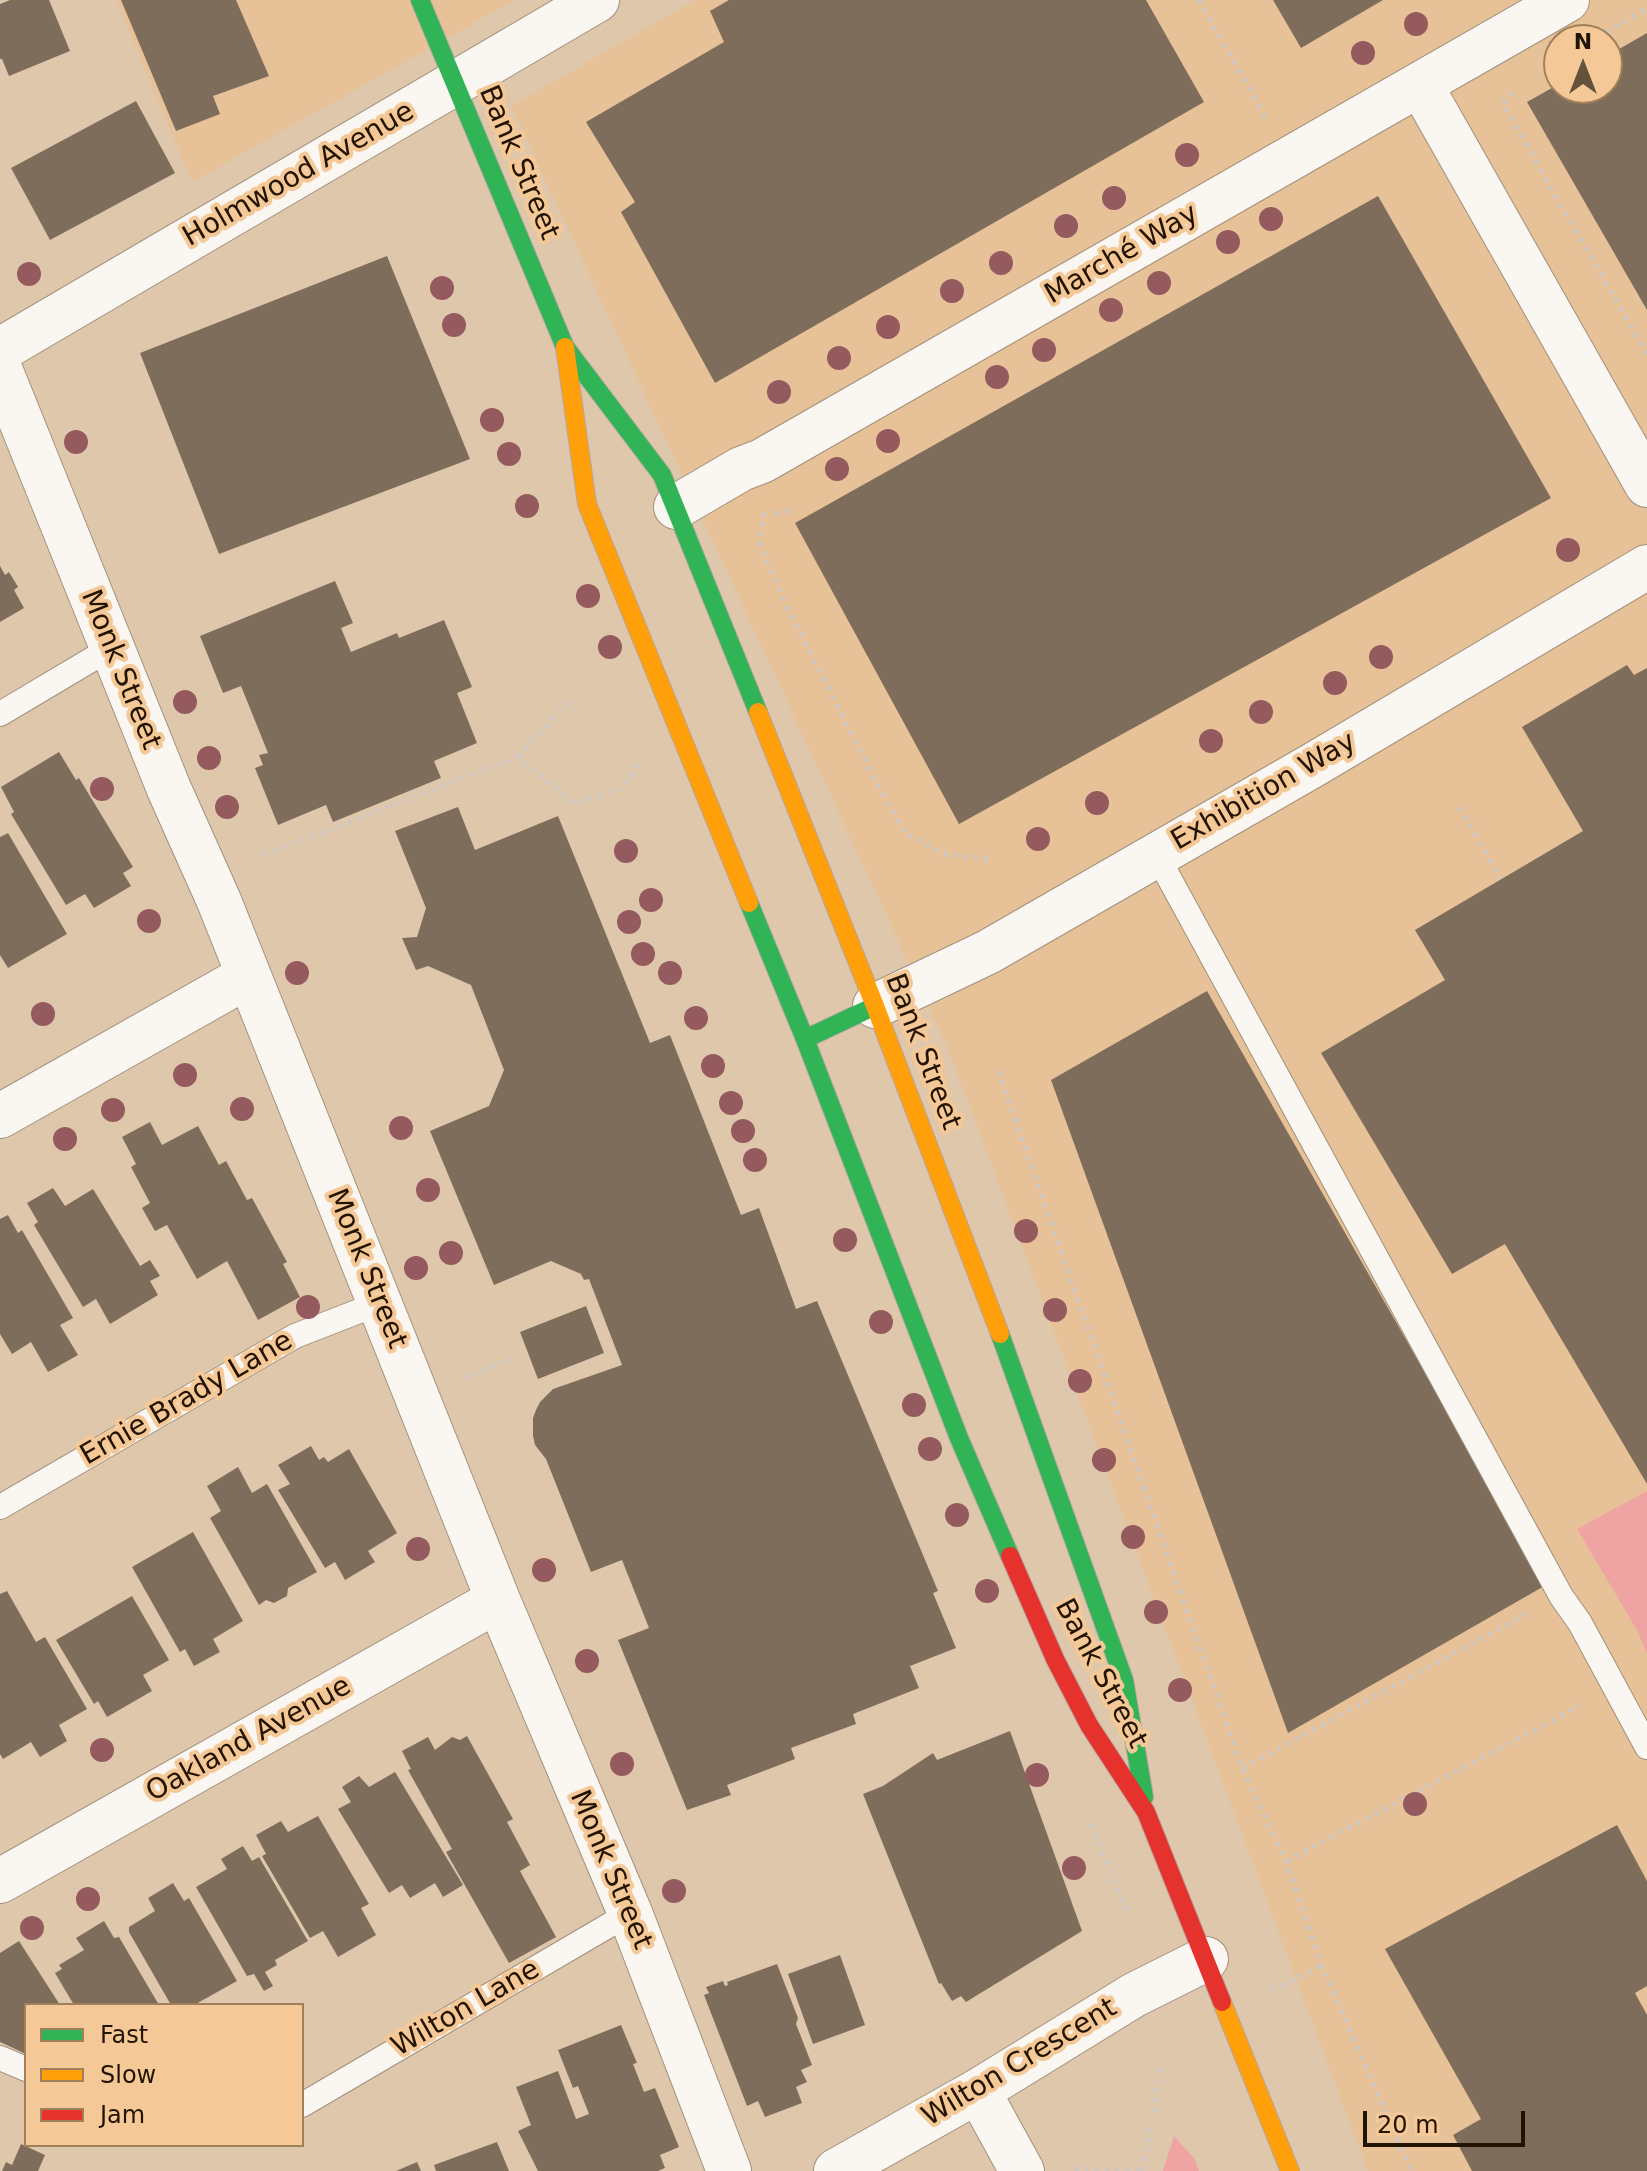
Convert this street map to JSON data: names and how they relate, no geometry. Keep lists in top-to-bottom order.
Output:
{
  "streets": {
    "main road": ["Bank Street"],
    "street": [
      "Holmwood Avenue",
      "Marché Way",
      "Monk Street",
      "Exhibition Way",
      "Oakland Avenue",
      "Wilton Crescent"
    ],
    "lane": ["Ernie Brady Lane", "Wilton Lane"]
  },
  "crossings": [
    ["Bank Street", "Holmwood Avenue"],
    ["Bank Street", "Marché Way"],
    ["Bank Street", "Exhibition Way"],
    ["Bank Street", "Wilton Crescent"],
    ["Monk Street", "Ernie Brady Lane"],
    ["Monk Street", "Oakland Avenue"],
    ["Monk Street", "Wilton Lane"]
  ],
  "legend": ["Fast", "Slow", "Jam"],
  "scale_bar": "20 m",
  "north": "top"
}
